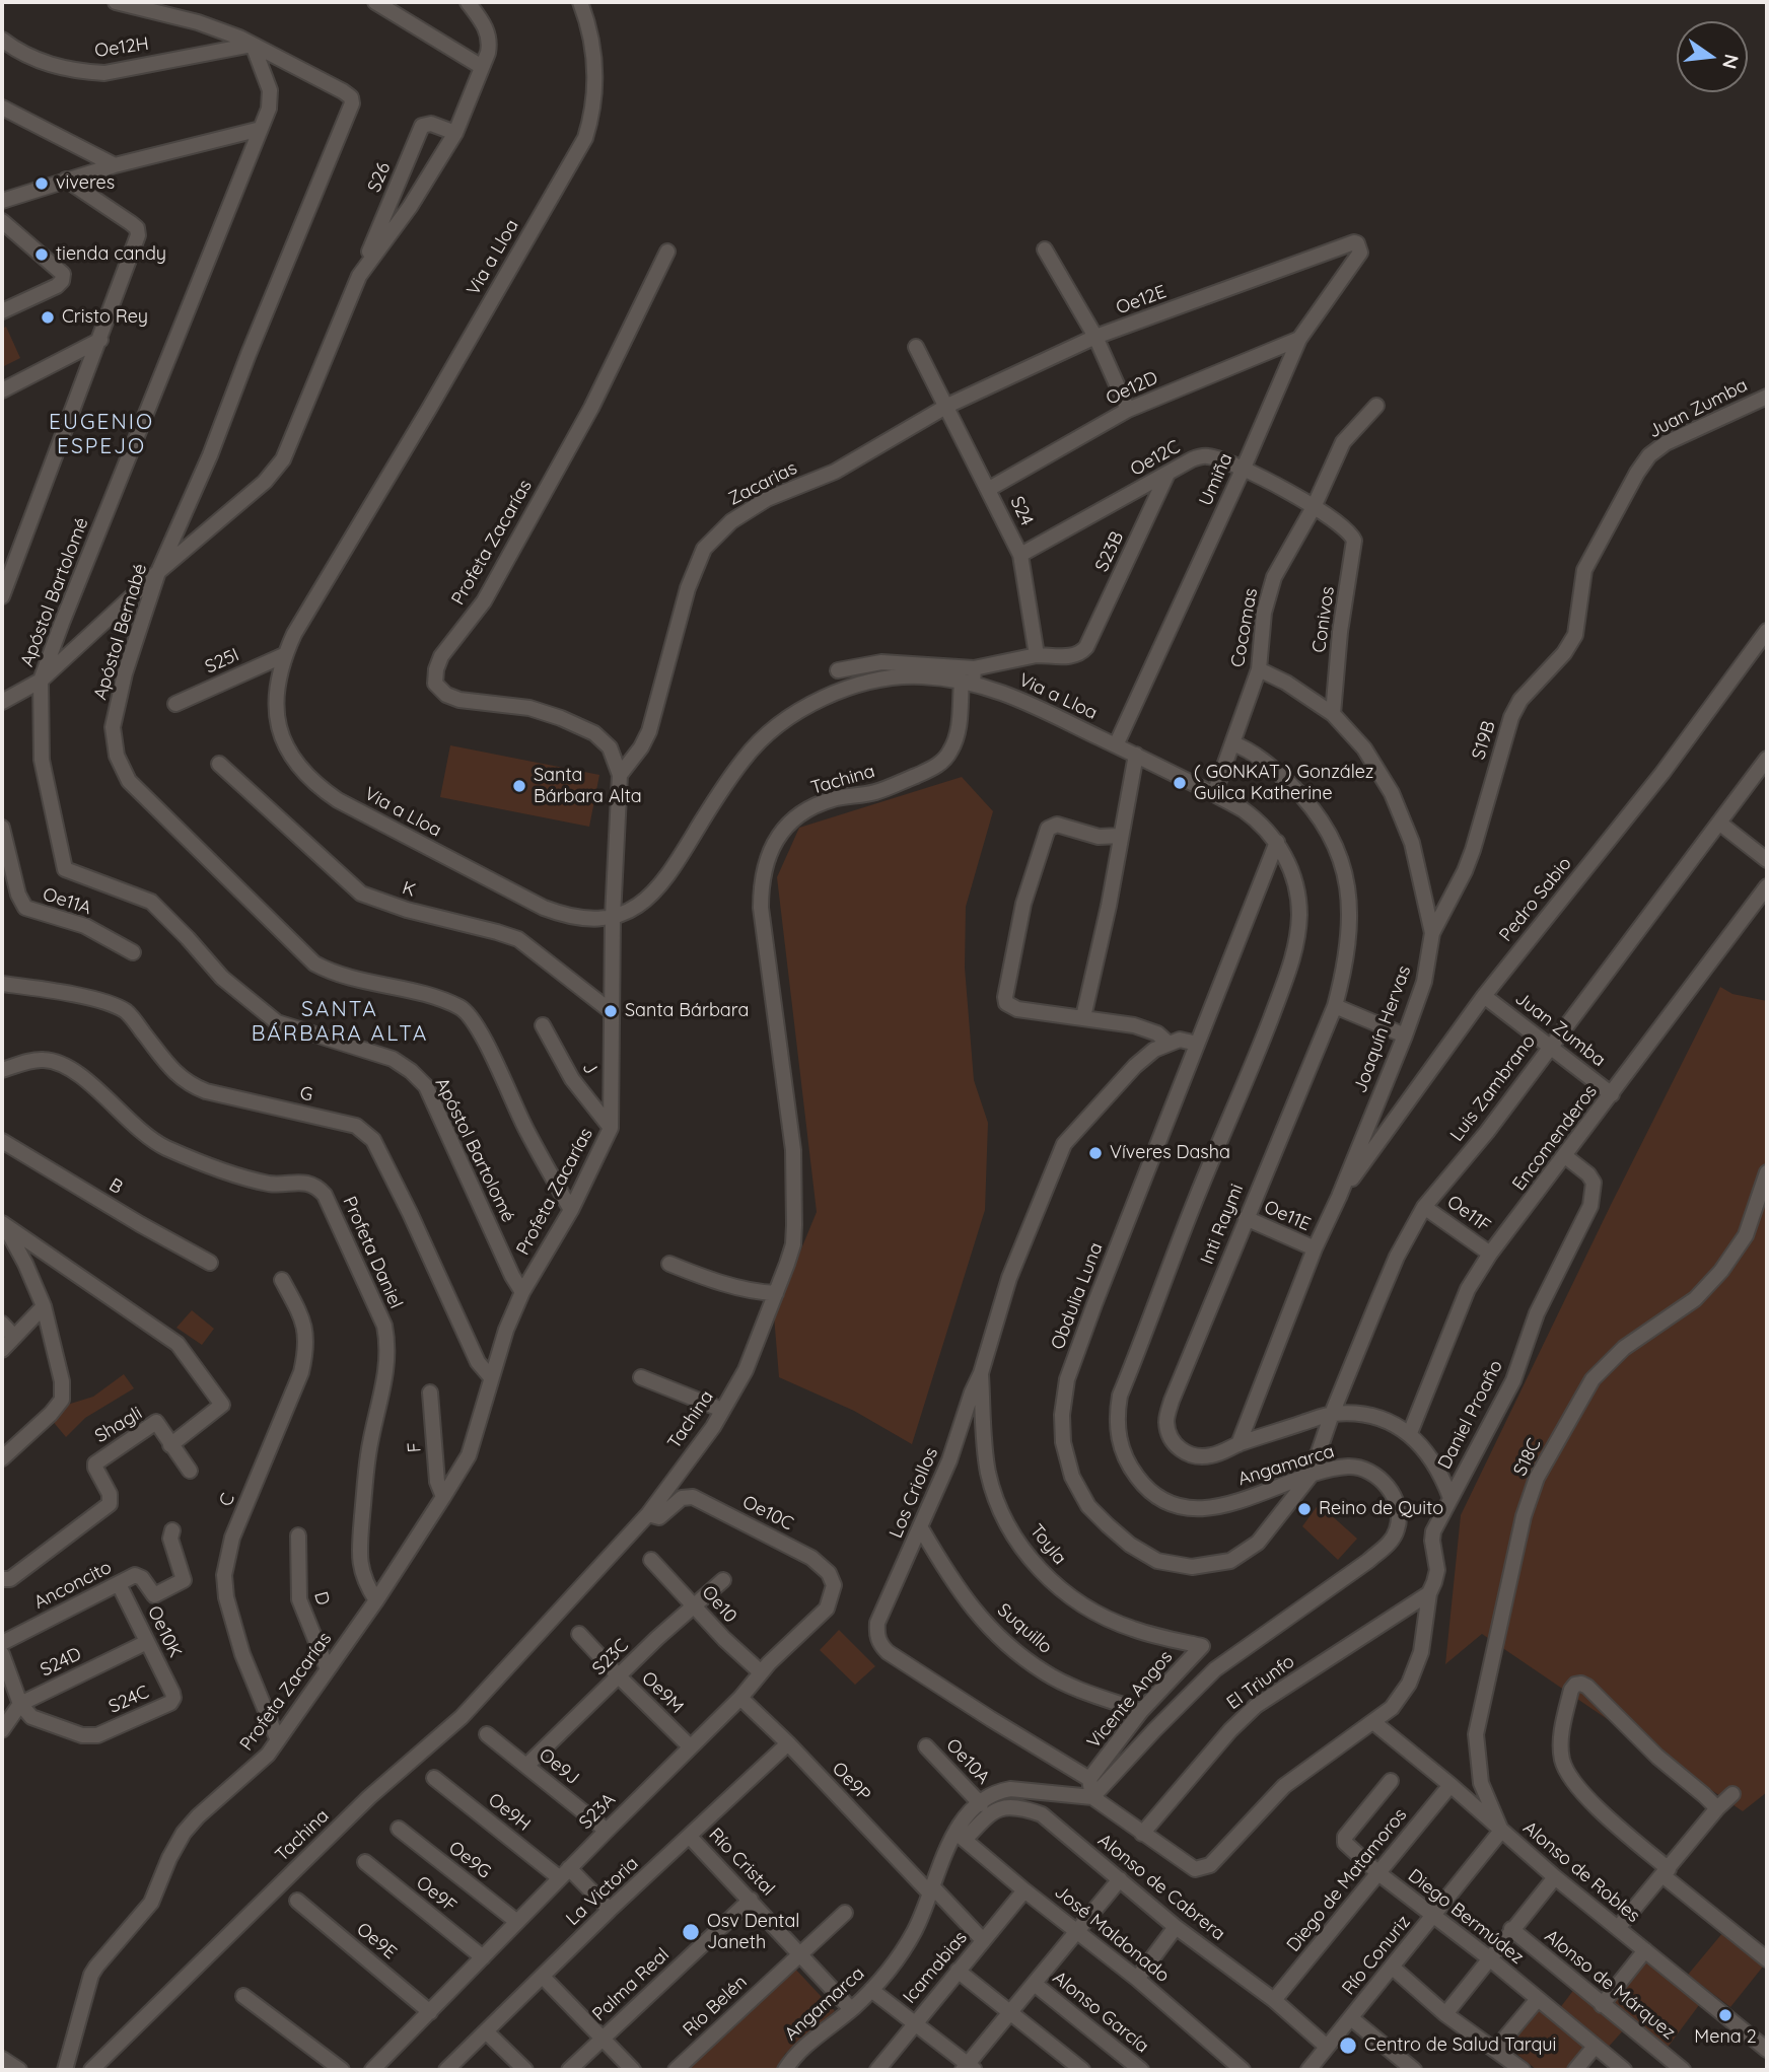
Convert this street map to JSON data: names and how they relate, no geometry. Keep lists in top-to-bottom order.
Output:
{
  "streets": {
    "street": [
      "Oe12H",
      "S26",
      "Via a Lloa",
      "Oe12E",
      "Oe12D",
      "Juan Zumba",
      "Oe12C",
      "Umiña",
      "Zacarias",
      "S24",
      "Profeta Zacarías",
      "S23B",
      "Apóstol Bartolomé",
      "Conivos",
      "Cocomas",
      "Apóstol Bernabé",
      "S25I",
      "S19B",
      "Tachina",
      "K",
      "Pedro Sabio",
      "Oe11A",
      "Joaquín Hervas",
      "J",
      "Luis Zambrano",
      "G",
      "Encomenderos",
      "B",
      "Oe11F",
      "Oe11E",
      "Inti Raymi",
      "Profeta Daniel",
      "Obdulia Luna",
      "Daniel Proaño",
      "Shagli",
      "F",
      "S18C",
      "Angamarca",
      "Los Criollos",
      "C",
      "Oe10C",
      "Toyla",
      "Anconcito",
      "D",
      "Oe10",
      "Suquillo",
      "Oe10K",
      "S23C",
      "S24D",
      "El Triunfo",
      "Oe9M",
      "S24C",
      "Vicente Angos",
      "Oe10A",
      "Oe9J",
      "Oe9P",
      "S23A",
      "Oe9H",
      "Oe9G",
      "Río Cristal",
      "Alonso de Robles",
      "Diego de Matamoros",
      "Alonso de Cabrera",
      "La Victoria",
      "Oe9F",
      "Diego Bermúdez",
      "José Maldonado",
      "Oe9E",
      "Río Conuriz",
      "Icamabias",
      "Palma Real",
      "Alonso de Márquez",
      "Río Belén",
      "Alonso García"
    ]
  },
  "crossings": [
    ["Oe12H", "Apóstol Bartolomé"],
    ["Oe12H", "Apóstol Bernabé"],
    ["Via a Lloa", "Umiña"],
    ["Via a Lloa", "Profeta Zacarías"],
    ["Via a Lloa", "Cocomas"],
    ["Via a Lloa", "S25I"],
    ["Via a Lloa", "Tachina"],
    ["Via a Lloa", "Angamarca"],
    ["Oe12E", "Umiña"],
    ["Oe12E", "Zacarias"],
    ["Oe12E", "S24"],
    ["Oe12D", "Umiña"],
    ["Oe12D", "S24"],
    ["Juan Zumba", "S19B"],
    ["Juan Zumba", "Pedro Sabio"],
    ["Juan Zumba", "Luis Zambrano"],
    ["Juan Zumba", "Encomenderos"],
    ["Oe12C", "Umiña"],
    ["Oe12C", "S24"],
    ["Oe12C", "S23B"],
    ["Oe12C", "Conivos"],
    ["Oe12C", "Cocomas"],
    ["Zacarias", "S24"],
    ["Zacarias", "Profeta Zacarías"],
    ["S24", "S23B"],
    ["Profeta Zacarías", "Apóstol Bartolomé"],
    ["Profeta Zacarías", "Apóstol Bernabé"],
    ["Profeta Zacarías", "K"],
    ["Profeta Zacarías", "J"],
    ["Profeta Zacarías", "G"],
    ["Profeta Zacarías", "Profeta Daniel"],
    ["Profeta Zacarías", "F"],
    ["Profeta Zacarías", "C"],
    ["Profeta Zacarías", "D"],
    ["Apóstol Bartolomé", "Apóstol Bernabé"],
    ["Conivos", "Joaquín Hervas"],
    ["Cocomas", "Joaquín Hervas"],
    ["Cocomas", "Inti Raymi"],
    ["Cocomas", "Angamarca"],
    ["S19B", "Joaquín Hervas"],
    ["Tachina", "Oe10C"],
    ["Pedro Sabio", "Joaquín Hervas"],
    ["Joaquín Hervas", "Oe11E"],
    ["Joaquín Hervas", "Inti Raymi"],
    ["Luis Zambrano", "Oe11F"],
    ["Luis Zambrano", "Inti Raymi"],
    ["Luis Zambrano", "Obdulia Luna"],
    ["Luis Zambrano", "Angamarca"],
    ["Encomenderos", "Oe11F"],
    ["Encomenderos", "Inti Raymi"],
    ["Encomenderos", "Daniel Proaño"],
    ["Oe11E", "Inti Raymi"],
    ["Inti Raymi", "Daniel Proaño"],
    ["Obdulia Luna", "Angamarca"],
    ["Daniel Proaño", "El Triunfo"],
    ["Daniel Proaño", "Alonso de Robles"],
    ["S18C", "Alonso de Robles"],
    ["S18C", "Río Conuriz"],
    ["Angamarca", "Oe10A"],
    ["Angamarca", "Oe9P"],
    ["Angamarca", "Río Cristal"],
    ["Angamarca", "Alonso de Cabrera"],
    ["Angamarca", "José Maldonado"],
    ["Los Criollos", "Toyla"],
    ["Los Criollos", "Suquillo"],
    ["Los Criollos", "Vicente Angos"],
    ["Oe10C", "S23A"],
    ["Toyla", "Vicente Angos"],
    ["Anconcito", "Oe10K"],
    ["Oe10", "S23C"],
    ["Oe10", "S23A"],
    ["Suquillo", "Vicente Angos"],
    ["Oe10K", "S24D"],
    ["Oe10K", "S24C"],
    ["S23C", "Oe9M"],
    ["S23C", "Oe9J"],
    ["S24D", "S24C"],
    ["Oe9M", "S23A"],
    ["Oe9J", "S23A"],
    ["Oe9P", "S23A"],
    ["Oe9P", "La Victoria"],
    ["Oe9P", "Icamabias"],
    ["S23A", "Oe9H"],
    ["S23A", "Oe9G"],
    ["S23A", "Oe9F"],
    ["S23A", "Oe9E"],
    ["Oe9H", "La Victoria"],
    ["Río Cristal", "La Victoria"],
    ["Río Cristal", "Palma Real"],
    ["Río Cristal", "Río Belén"],
    ["Alonso de Robles", "Diego de Matamoros"],
    ["Alonso de Robles", "Río Conuriz"],
    ["Diego de Matamoros", "Alonso de Cabrera"],
    ["Diego de Matamoros", "Diego Bermúdez"],
    ["Alonso de Cabrera", "José Maldonado"],
    ["Alonso de Cabrera", "Río Conuriz"],
    ["Diego Bermúdez", "Río Conuriz"],
    ["José Maldonado", "Icamabias"]
  ],
  "districts": ["EUGENIO ESPEJO", "SANTA BÁRBARA ALTA"],
  "places": [
    "viveres",
    "tienda candy",
    "Cristo Rey",
    "( GONKAT ) González Guilca Katherine",
    "Santa Bárbara Alta",
    "Santa Bárbara",
    "Víveres Dasha",
    "Reino de Quito",
    "Osv Dental Janeth",
    "Mena 2",
    "Centro de Salud Tarqui"
  ],
  "north": "right"
}
